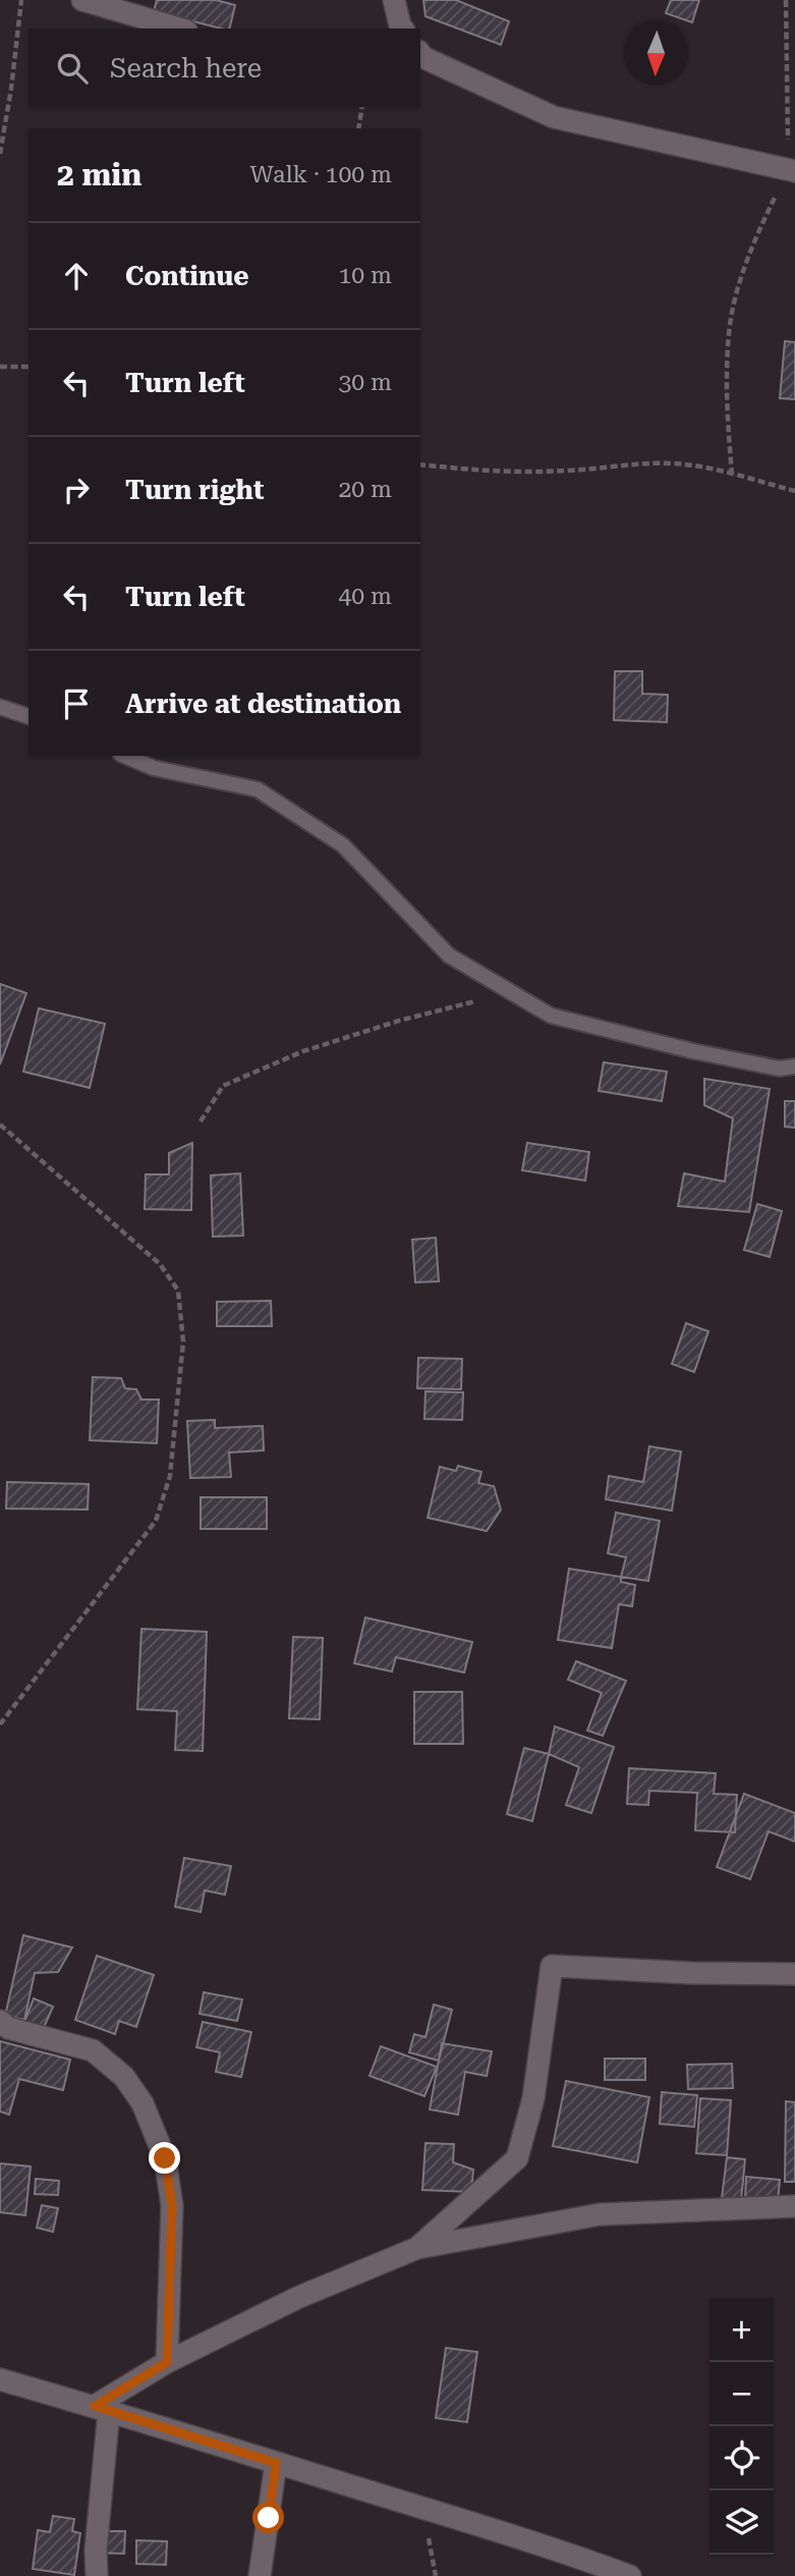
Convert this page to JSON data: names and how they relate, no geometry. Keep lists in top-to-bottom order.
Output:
{
  "north": "bottom",
  "page": {
    "search": "Search here",
    "heading": ["2 min", "Walk · 100 m"],
    "list": [
      ["Continue", "10 m"],
      ["Turn left", "30 m"],
      ["Turn right", "20 m"],
      ["Turn left", "40 m"],
      "Arrive at destination"
    ],
    "map_buttons": ["+", "−"]
  }
}
